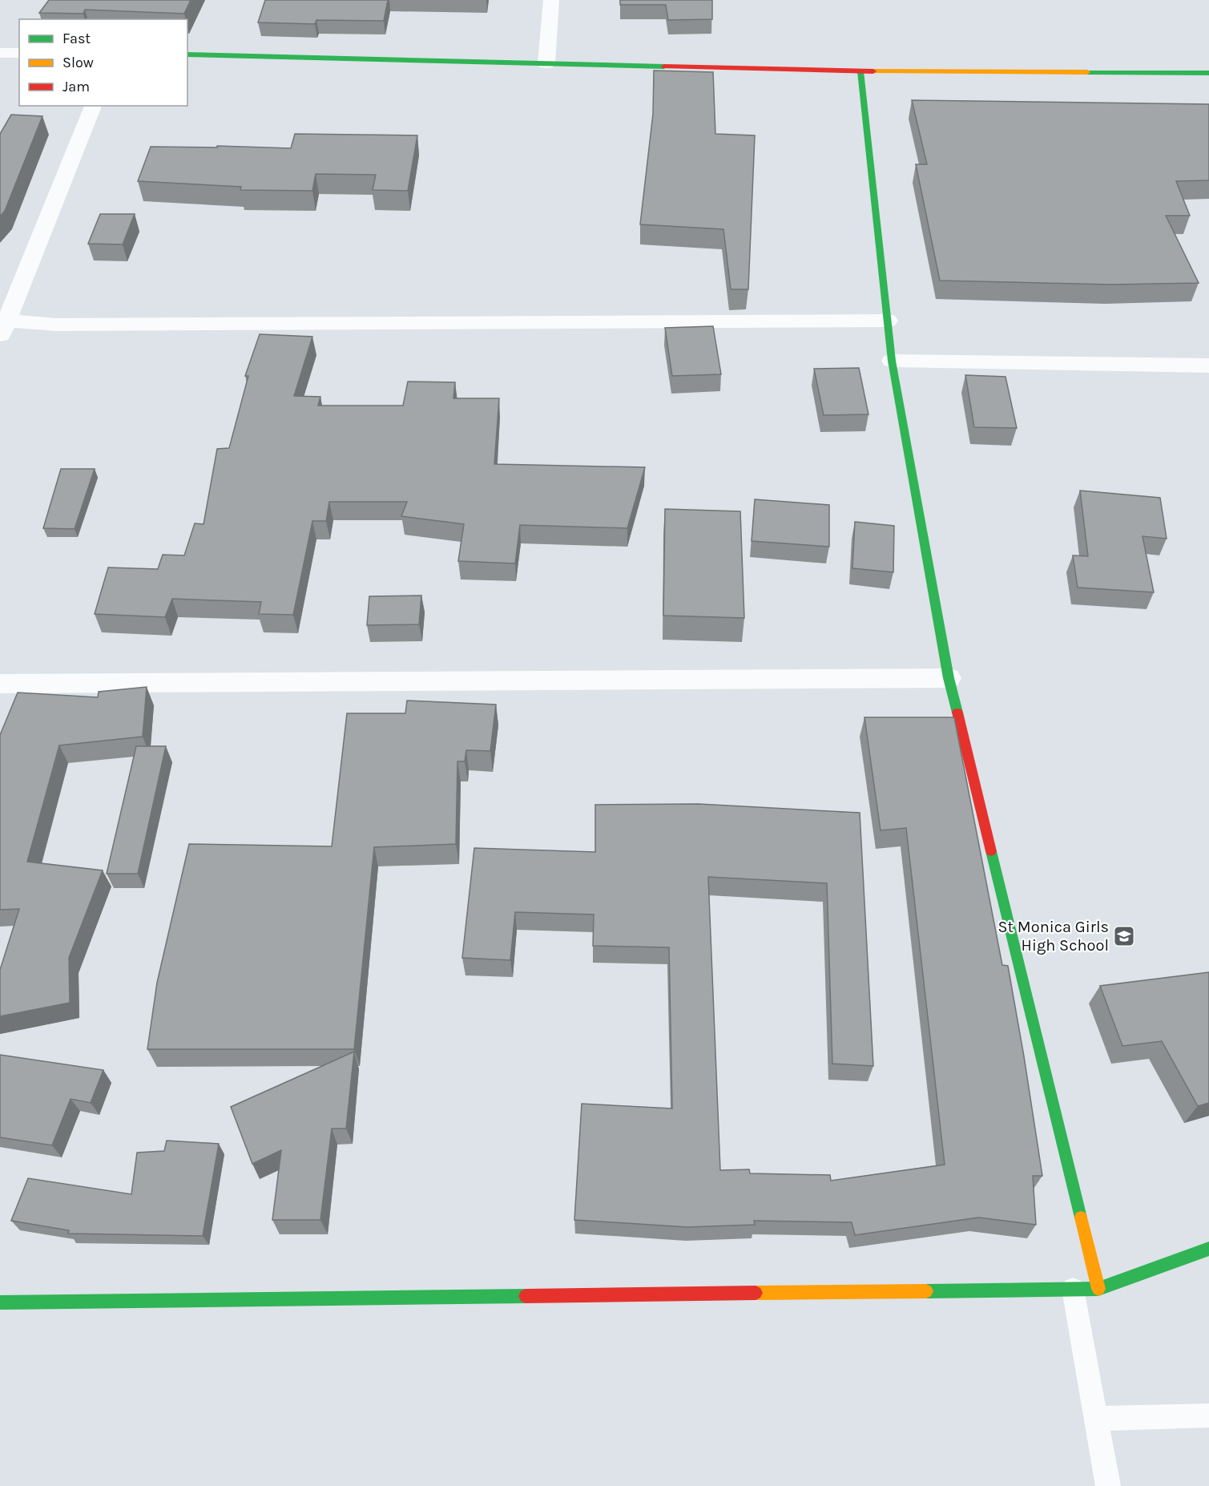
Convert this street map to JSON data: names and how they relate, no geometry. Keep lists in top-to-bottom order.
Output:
{
  "places": {
    "school or university": ["St Monica Girls High School"]
  },
  "legend": ["Fast", "Slow", "Jam"]
}
